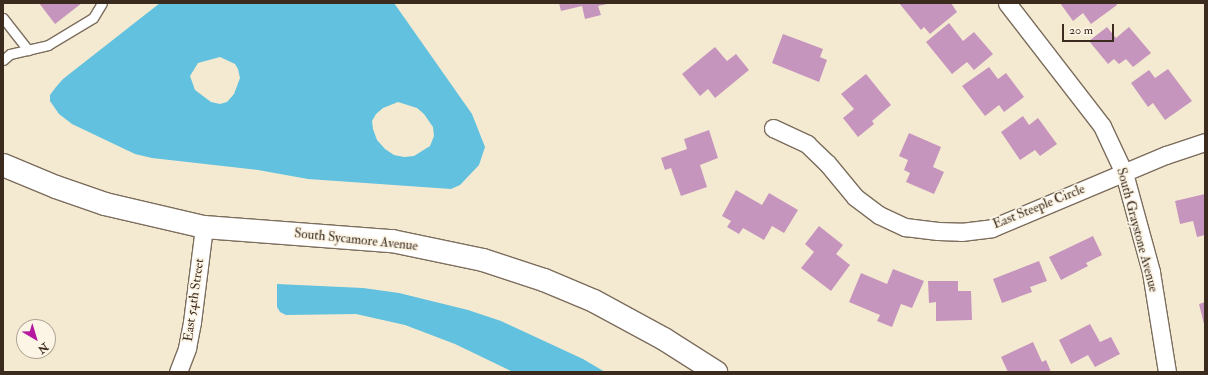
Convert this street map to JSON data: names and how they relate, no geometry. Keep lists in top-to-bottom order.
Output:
{
  "streets": {
    "main road": ["South Sycamore Avenue"],
    "street": ["East Steeple Circle", "South Graystone Avenue", "East 54th Street"]
  },
  "crossings": [
    ["East Steeple Circle", "South Graystone Avenue"],
    ["South Sycamore Avenue", "East 54th Street"]
  ],
  "scale_bar": "20 m",
  "north": "bottom right"
}
